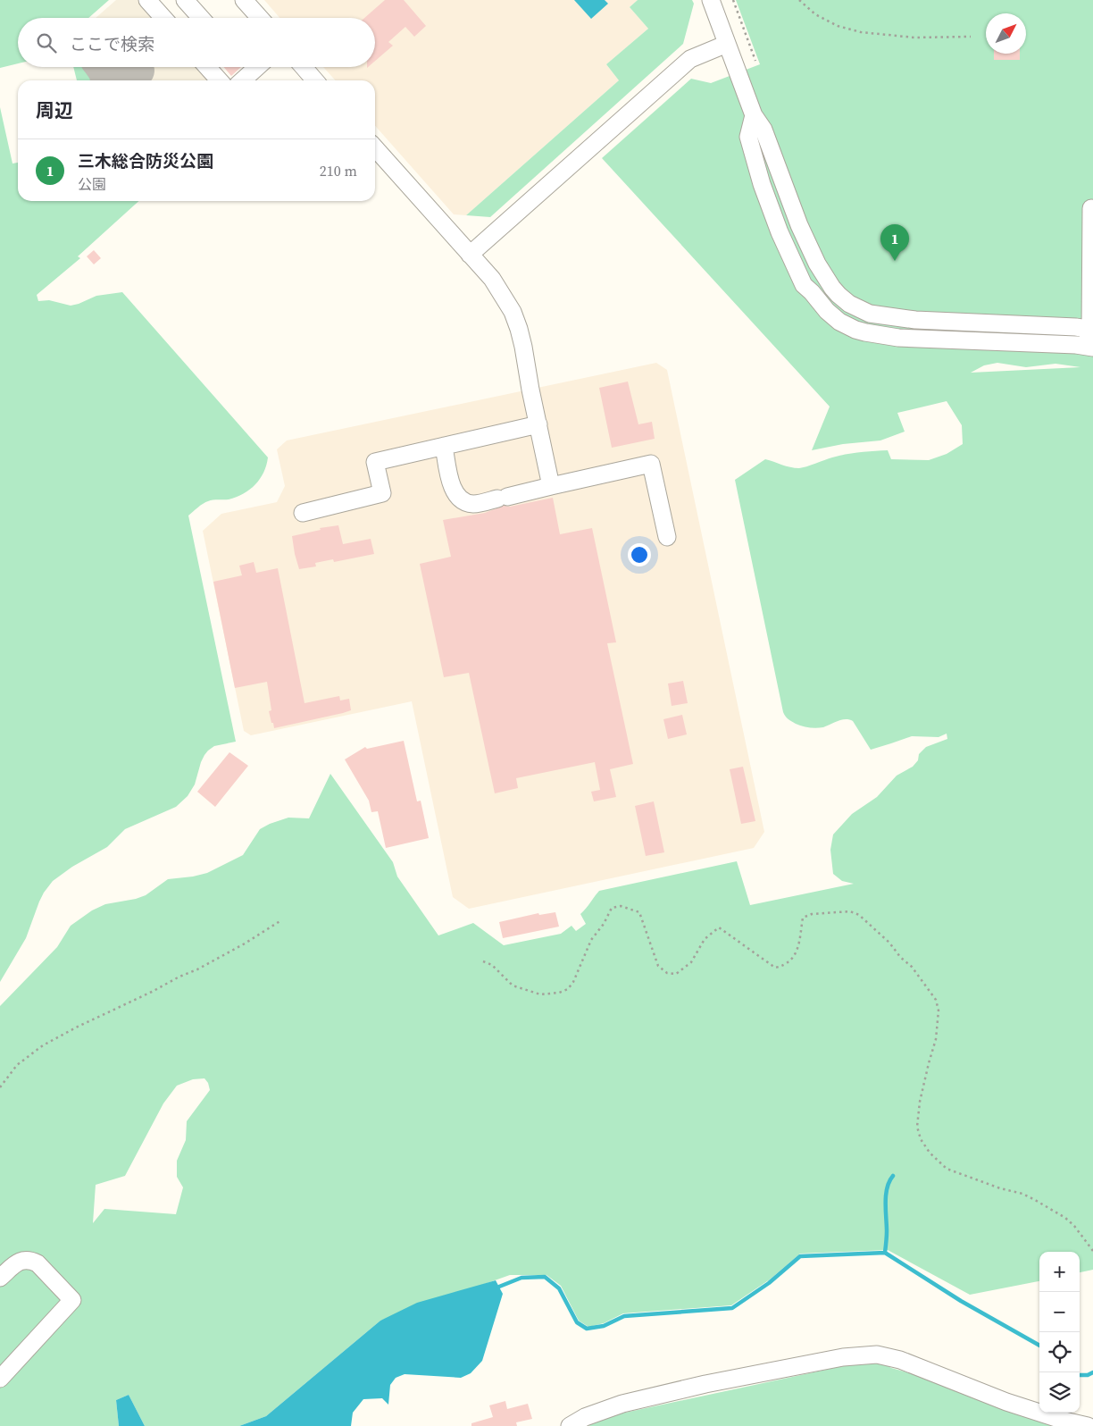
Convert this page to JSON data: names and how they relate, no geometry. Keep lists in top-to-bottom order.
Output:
{
  "north": "top right",
  "page": {
    "search": "ここで検索",
    "heading": "周辺",
    "list": [
      {
        "mark": "1",
        "name": "三木総合防災公園",
        "note": "公園",
        "value": "210 m"
      }
    ],
    "pins": "1",
    "map_buttons": ["+", "−"]
  }
}
